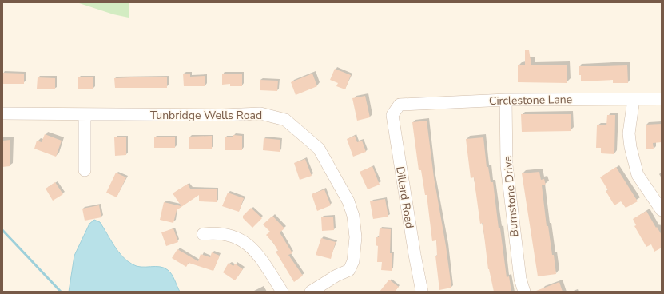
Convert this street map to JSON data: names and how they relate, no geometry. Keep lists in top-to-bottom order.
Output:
{
  "streets": {
    "street": [
      "Circlestone Lane",
      "Tunbridge Wells Road",
      "Burnstone Drive",
      "Dillard Road"
    ]
  },
  "crossings": [
    ["Circlestone Lane", "Burnstone Drive"],
    ["Circlestone Lane", "Dillard Road"]
  ]
}
